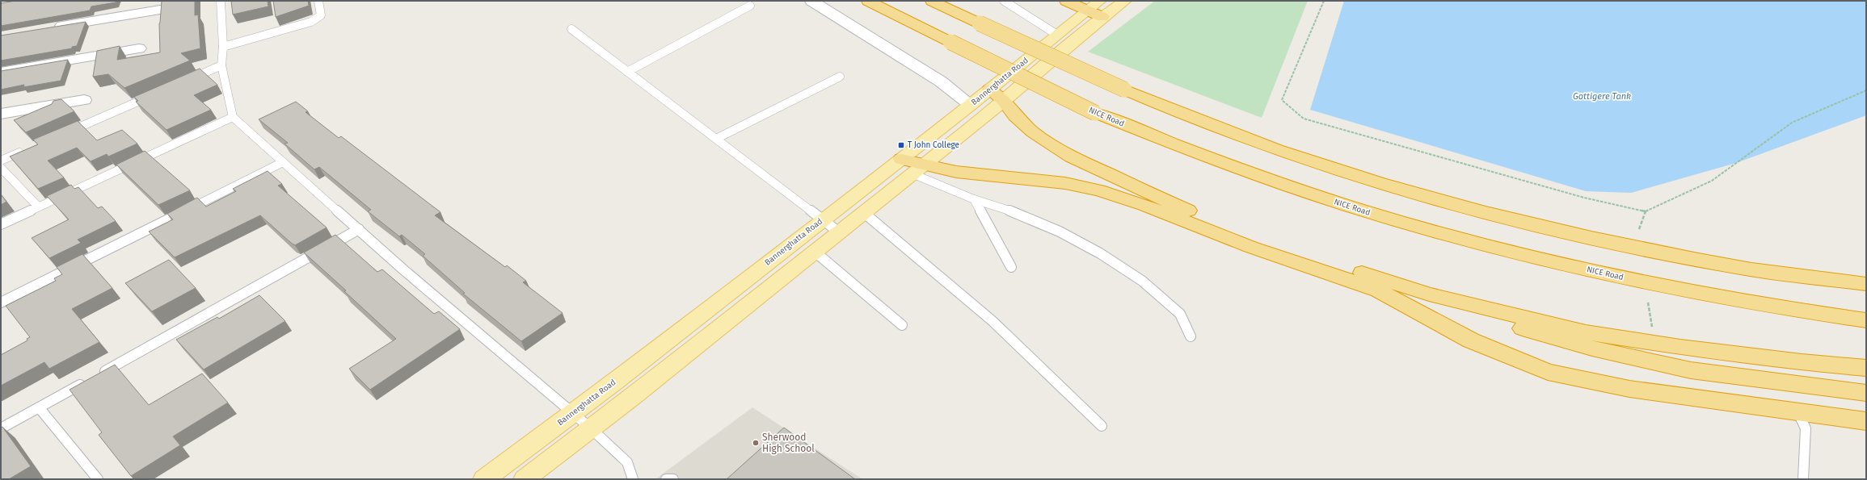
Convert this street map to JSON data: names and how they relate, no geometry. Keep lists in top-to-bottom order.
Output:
{
  "streets": {
    "highway": ["NICE Road"],
    "main road": ["Bannerghatta Road"]
  },
  "water": ["Gottigere Tank"],
  "places": {
    "transit": ["T John College"],
    "other": ["Sherwood High School"]
  }
}
